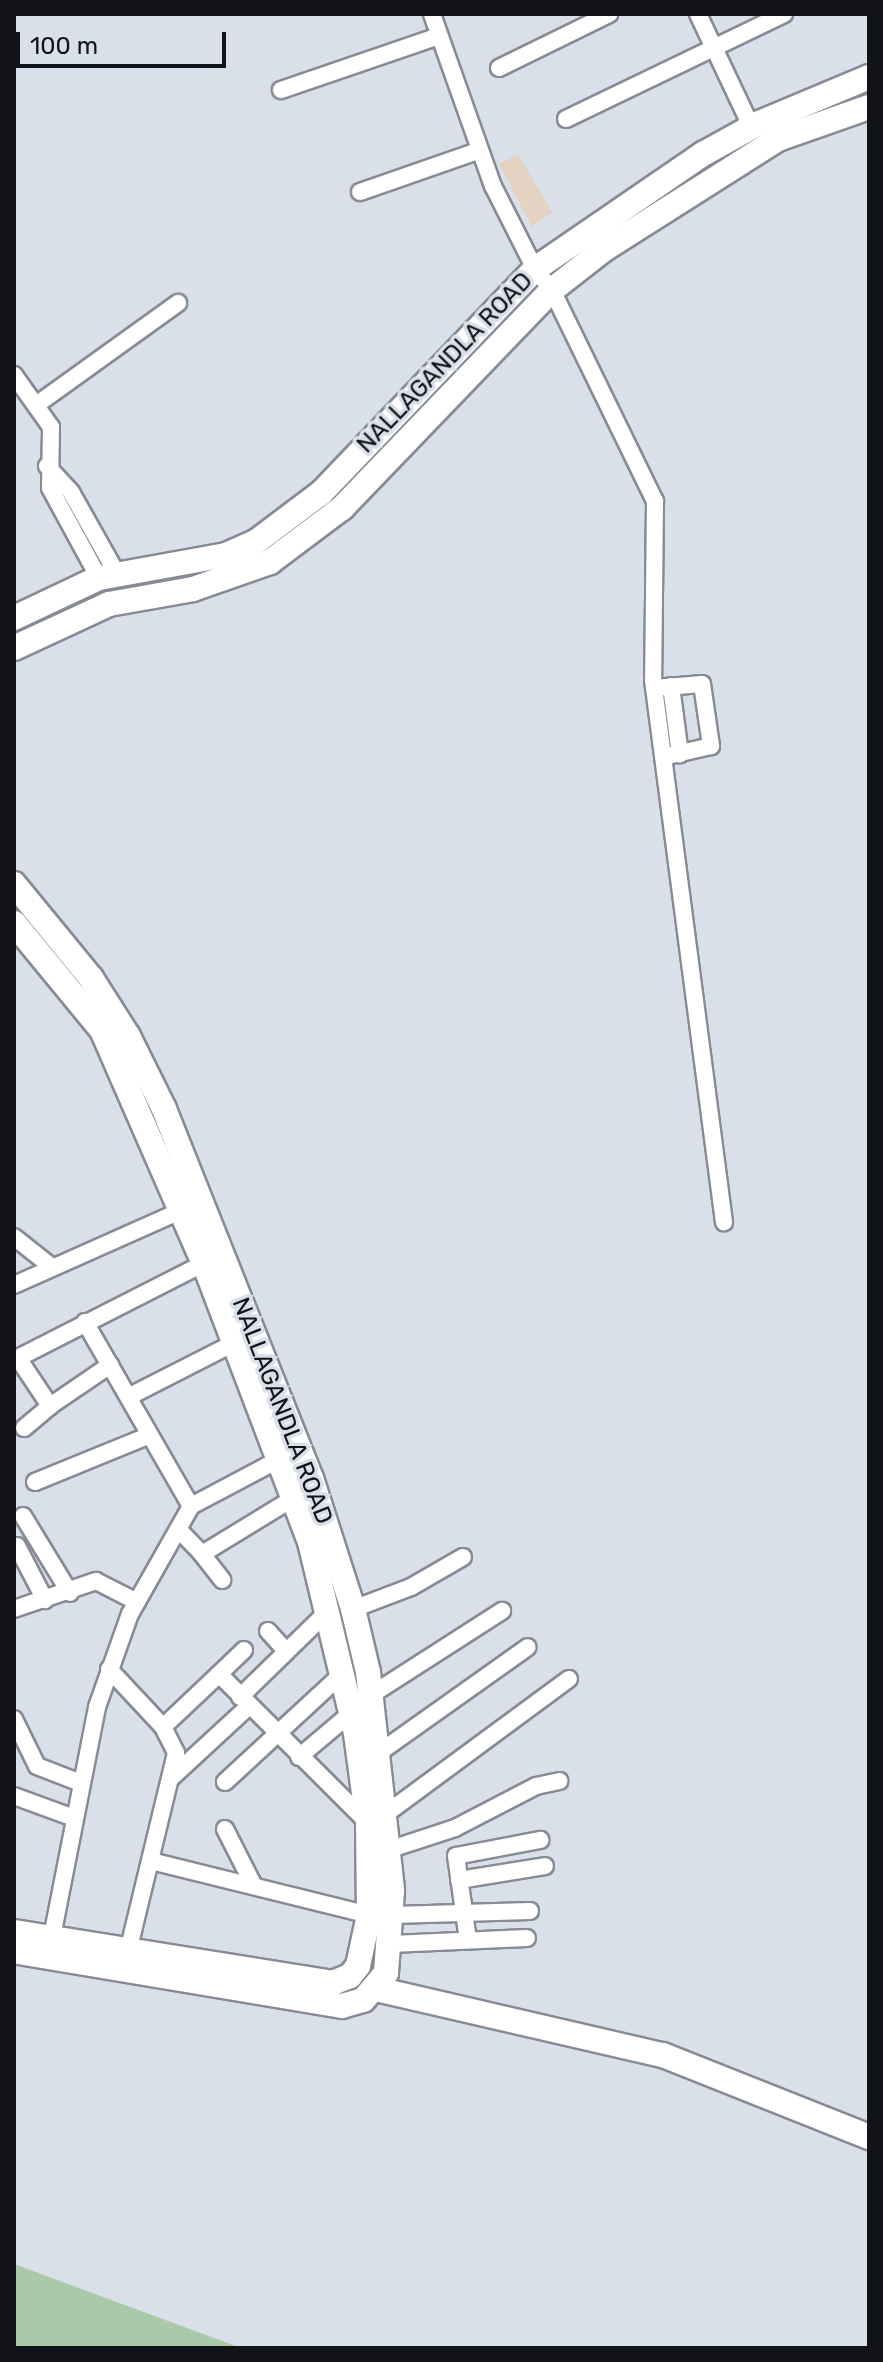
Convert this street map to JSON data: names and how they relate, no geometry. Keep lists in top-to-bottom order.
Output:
{
  "streets": {
    "main road": ["NALLAGANDLA ROAD"]
  },
  "scale_bar": "100 m"
}
